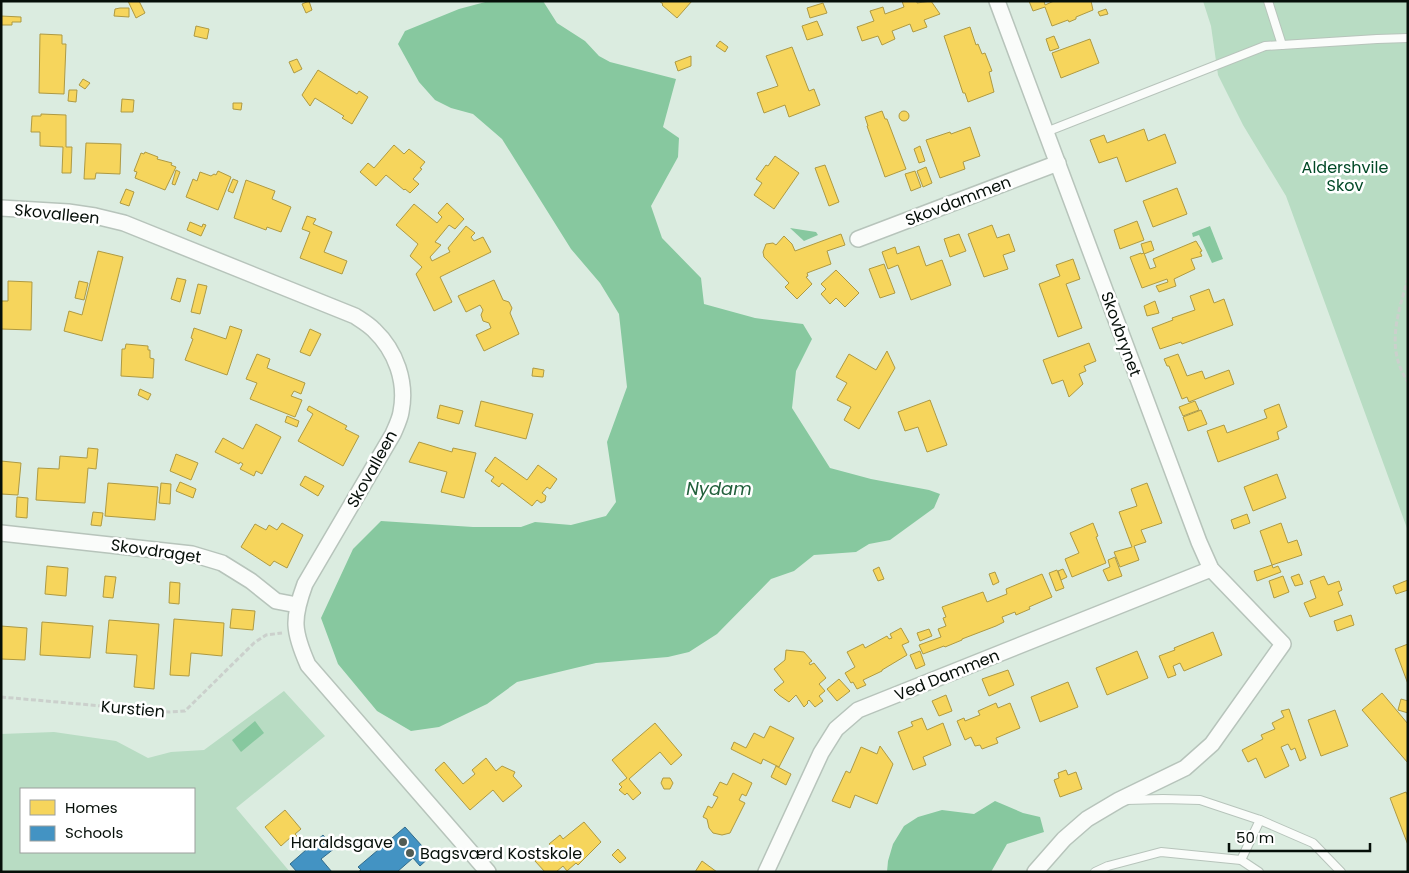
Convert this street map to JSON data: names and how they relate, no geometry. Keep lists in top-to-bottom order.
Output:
{
  "streets": {
    "street": [
      "Skovdammen",
      "Skovalleen",
      "Skovbrynet",
      "Skovdraget",
      "Ved Dammen"
    ],
    "path": ["Kurstien"]
  },
  "crossings": [
    ["Skovdammen", "Skovbrynet"],
    ["Skovalleen", "Skovdraget"],
    ["Skovalleen", "Kurstien"],
    ["Skovbrynet", "Ved Dammen"]
  ],
  "water": ["Nydam"],
  "parks": ["Aldershvile Skov"],
  "places": ["Haraldsgave", "Bagsværd Kostskole"],
  "legend": ["Homes", "Schools"],
  "scale_bar": "50 m"
}
